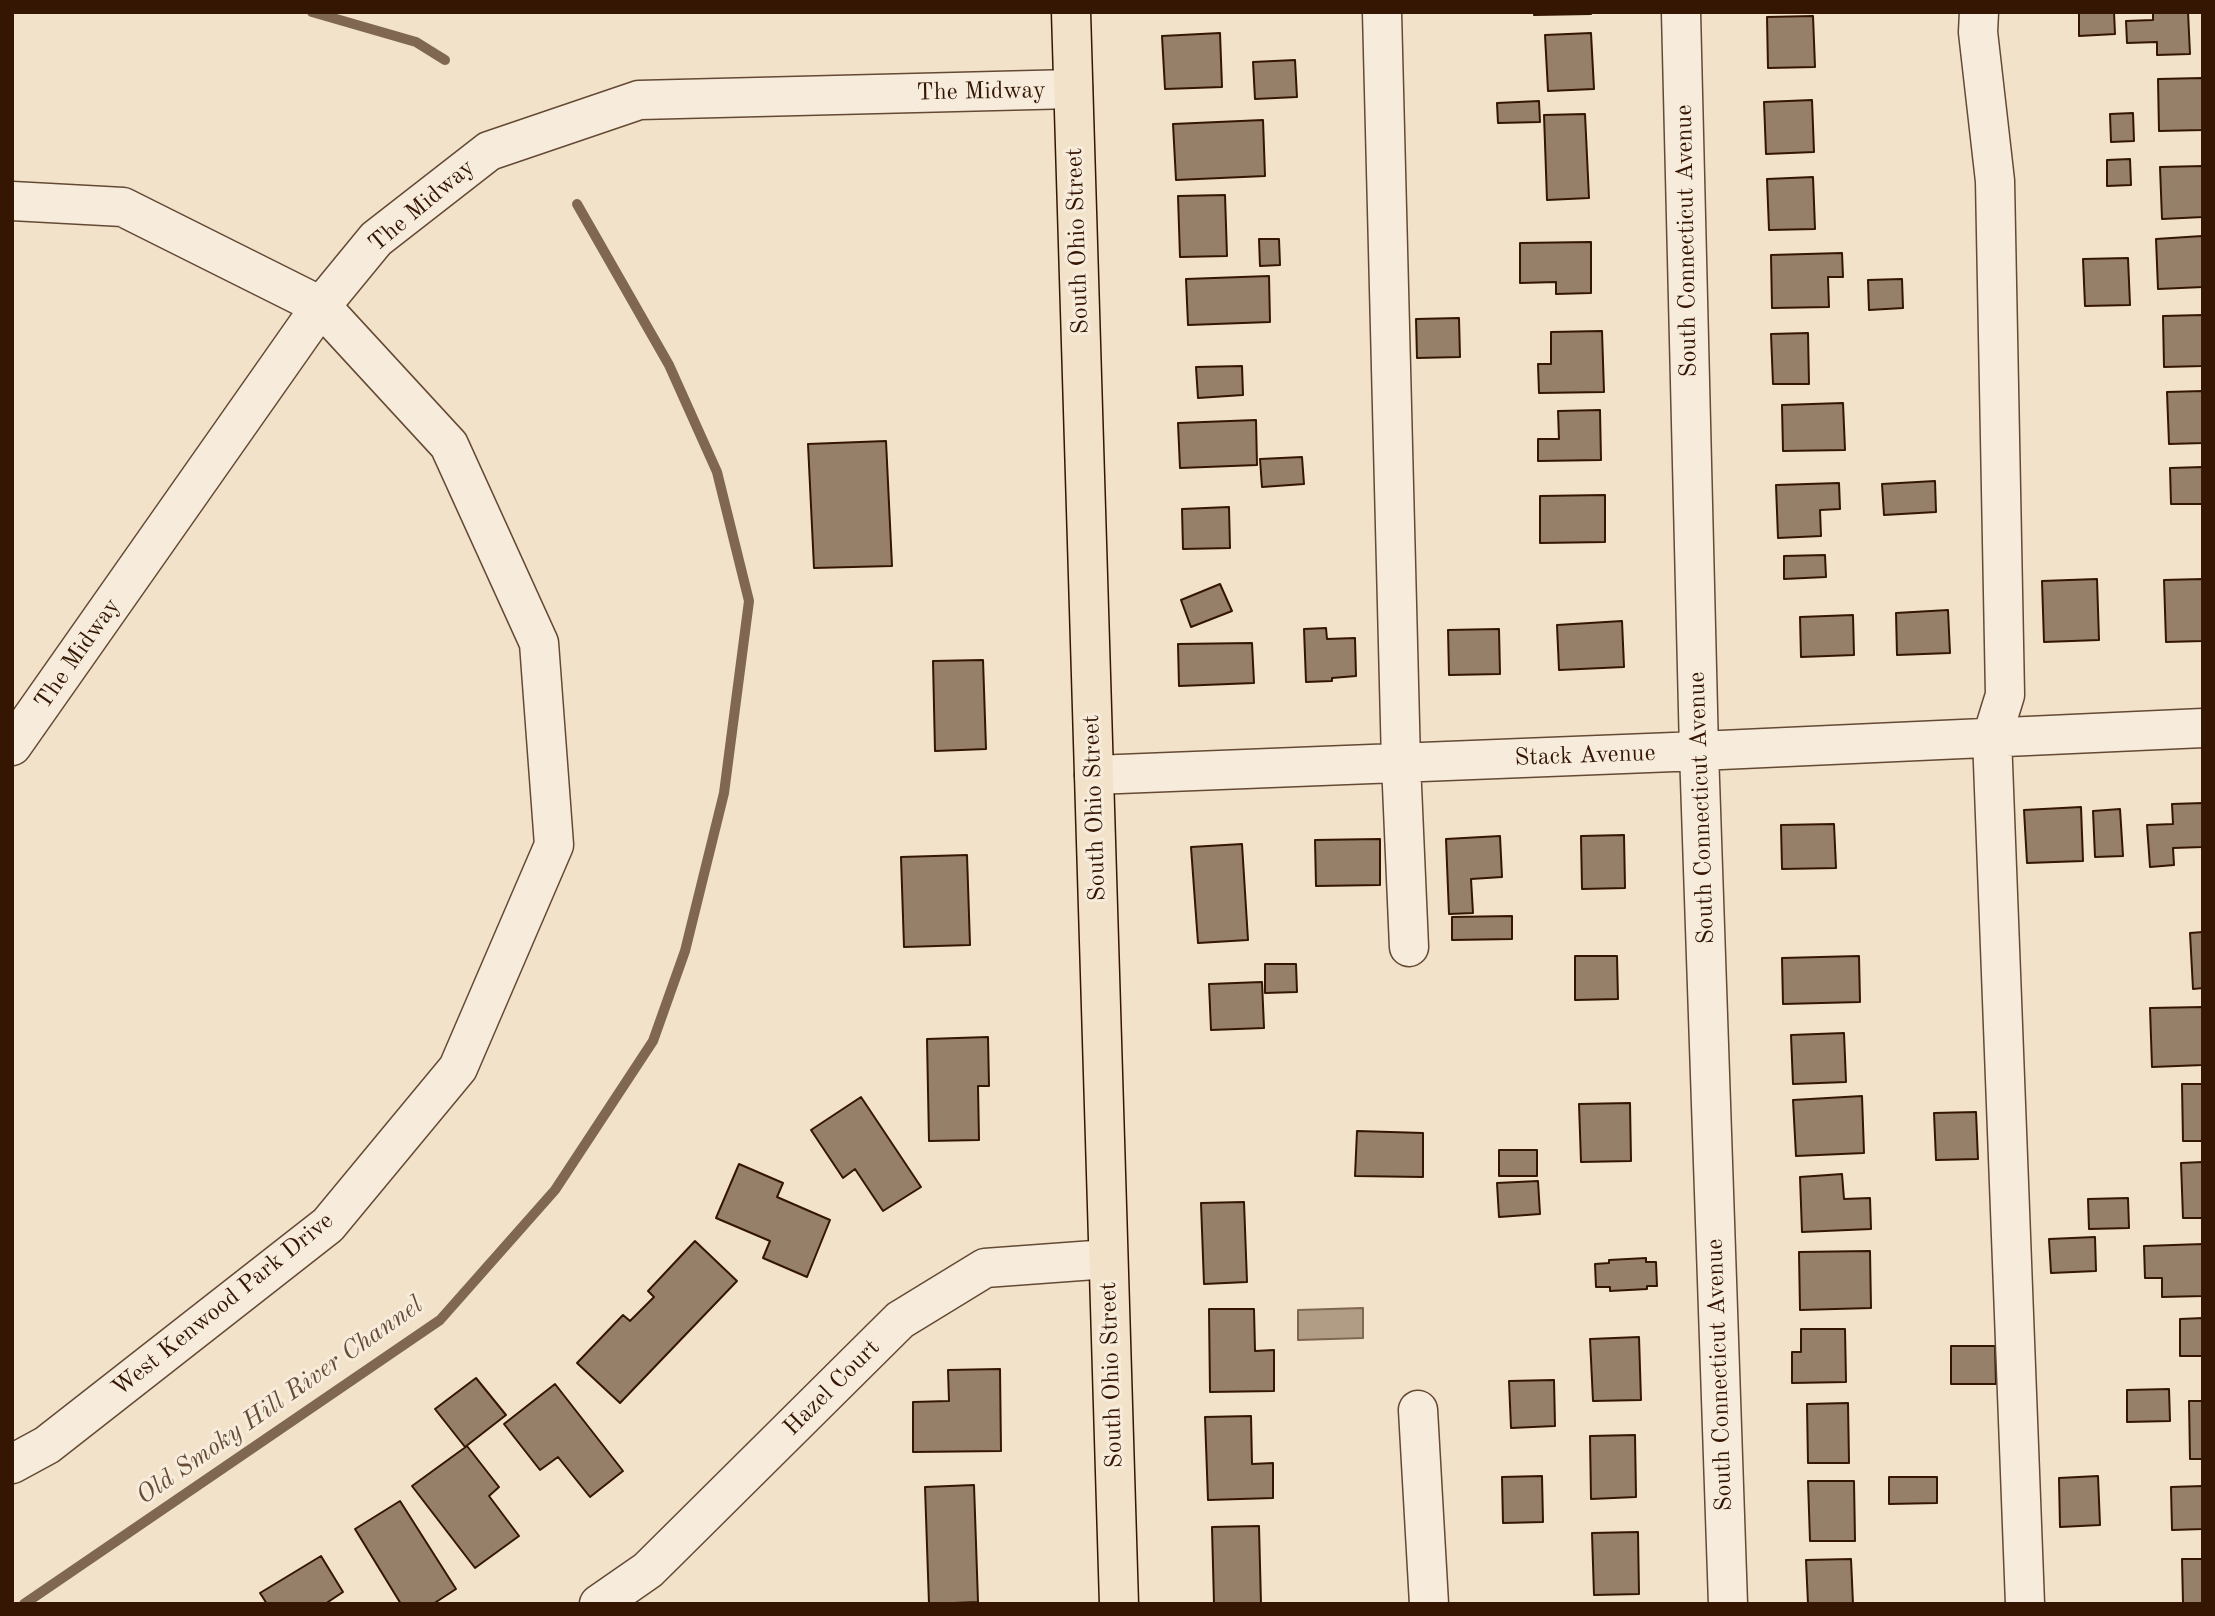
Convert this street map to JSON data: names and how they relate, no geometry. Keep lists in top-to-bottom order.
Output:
{
  "streets": {
    "main road": ["South Ohio Street"],
    "street": [
      "The Midway",
      "South Connecticut Avenue",
      "Stack Avenue",
      "West Kenwood Park Drive",
      "Hazel Court"
    ]
  },
  "crossings": [
    ["The Midway", "South Ohio Street"],
    ["The Midway", "West Kenwood Park Drive"],
    ["South Ohio Street", "Stack Avenue"],
    ["South Ohio Street", "Hazel Court"],
    ["South Connecticut Avenue", "Stack Avenue"]
  ],
  "water": ["Old Smoky Hill River Channel"]
}
